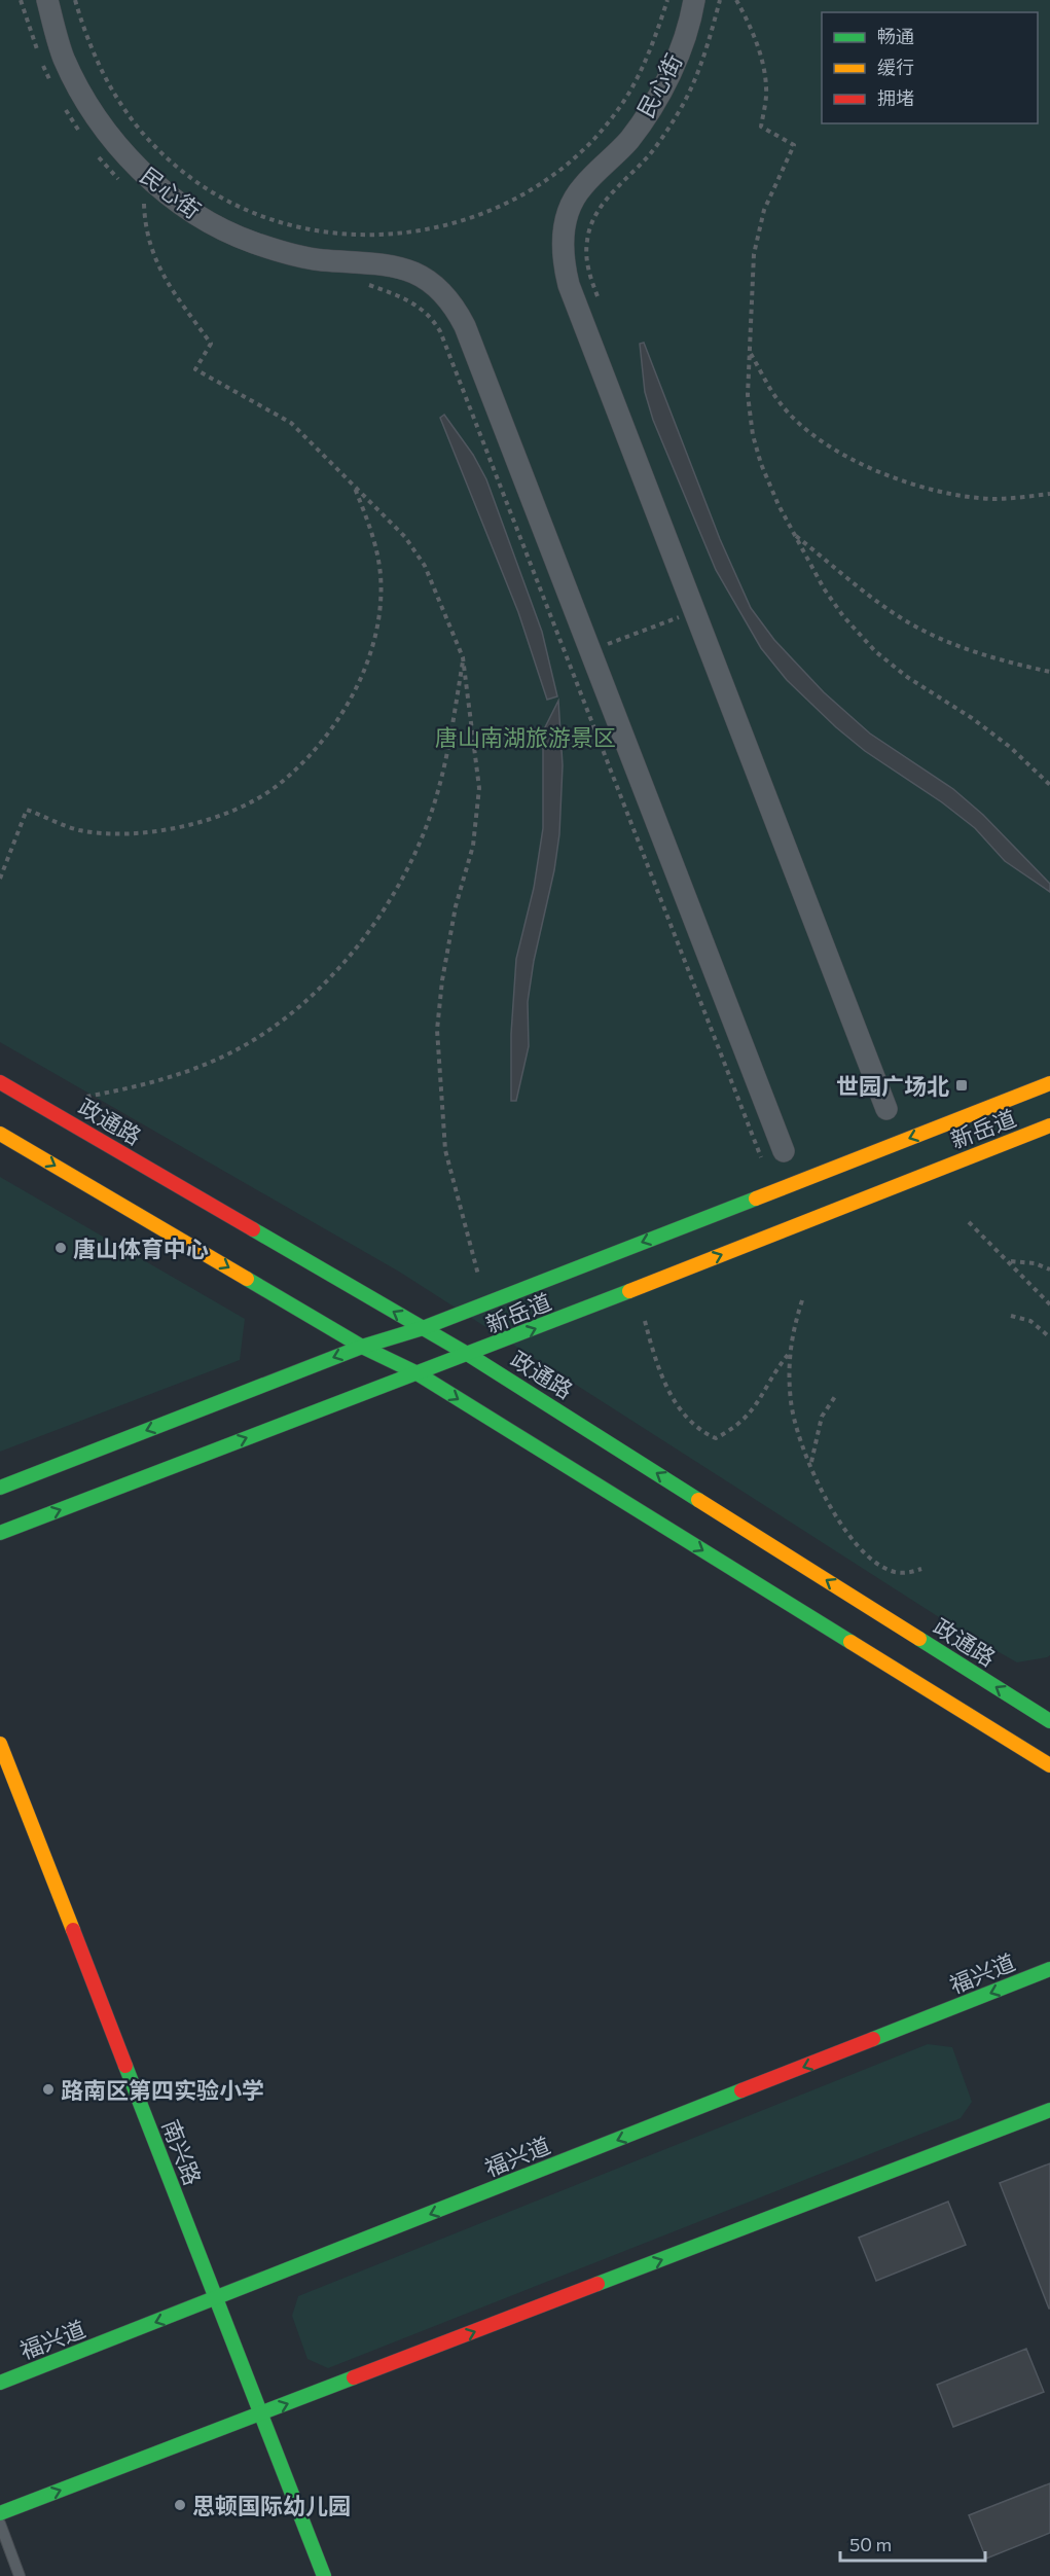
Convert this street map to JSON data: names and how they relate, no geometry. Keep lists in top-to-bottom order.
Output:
{
  "streets": {
    "main road": [
      "政通路",
      "新岳道",
      "福兴道",
      "南兴路"
    ],
    "street": ["民心街"]
  },
  "crossings": [
    ["政通路", "新岳道"],
    ["福兴道", "南兴路"]
  ],
  "one_way": ["福兴道"],
  "parks": ["唐山南湖旅游景区"],
  "places": {
    "transit": ["世园广场北"],
    "other": ["唐山体育中心", "路南区第四实验小学", "思顿国际幼儿园"]
  },
  "legend": ["畅通", "缓行", "拥堵"],
  "scale_bar": "50 m"
}
